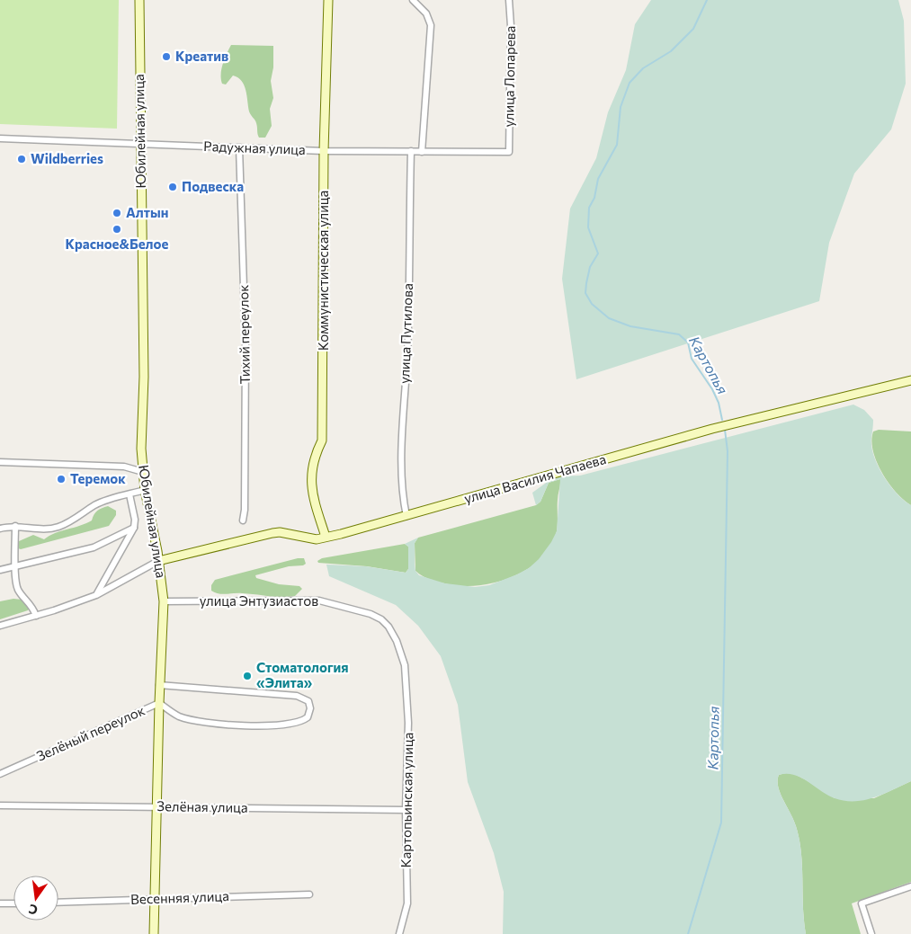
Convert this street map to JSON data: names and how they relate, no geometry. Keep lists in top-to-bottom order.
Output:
{
  "streets": {
    "street": [
      "улица Лопарева",
      "Юбилейная улица",
      "Радужная улица",
      "Коммунистическая улица",
      "улица Путилова",
      "Тихий переулок",
      "улица Василия Чапаева",
      "улица Энтузиастов",
      "Зелёный переулок",
      "Картопьинская улица",
      "Зелёная улица",
      "Весенняя улица"
    ]
  },
  "crossings": [
    ["улица Лопарева", "Радужная улица"],
    ["Юбилейная улица", "Радужная улица"],
    ["Юбилейная улица", "улица Василия Чапаева"],
    ["Юбилейная улица", "улица Энтузиастов"],
    ["Юбилейная улица", "Зелёный переулок"],
    ["Юбилейная улица", "Зелёная улица"],
    ["Юбилейная улица", "Весенняя улица"],
    ["Радужная улица", "Коммунистическая улица"],
    ["Радужная улица", "улица Путилова"],
    ["Радужная улица", "Тихий переулок"],
    ["Коммунистическая улица", "улица Василия Чапаева"],
    ["улица Путилова", "улица Василия Чапаева"],
    ["улица Энтузиастов", "Картопьинская улица"],
    ["Картопьинская улица", "Зелёная улица"]
  ],
  "water": ["Картопья"],
  "places": [
    "Креатив",
    "Wildberries",
    "Подвеска",
    "Алтын",
    "Красное&Белое",
    "Теремок",
    "Стоматология «Элита»"
  ],
  "north": "bottom"
}
